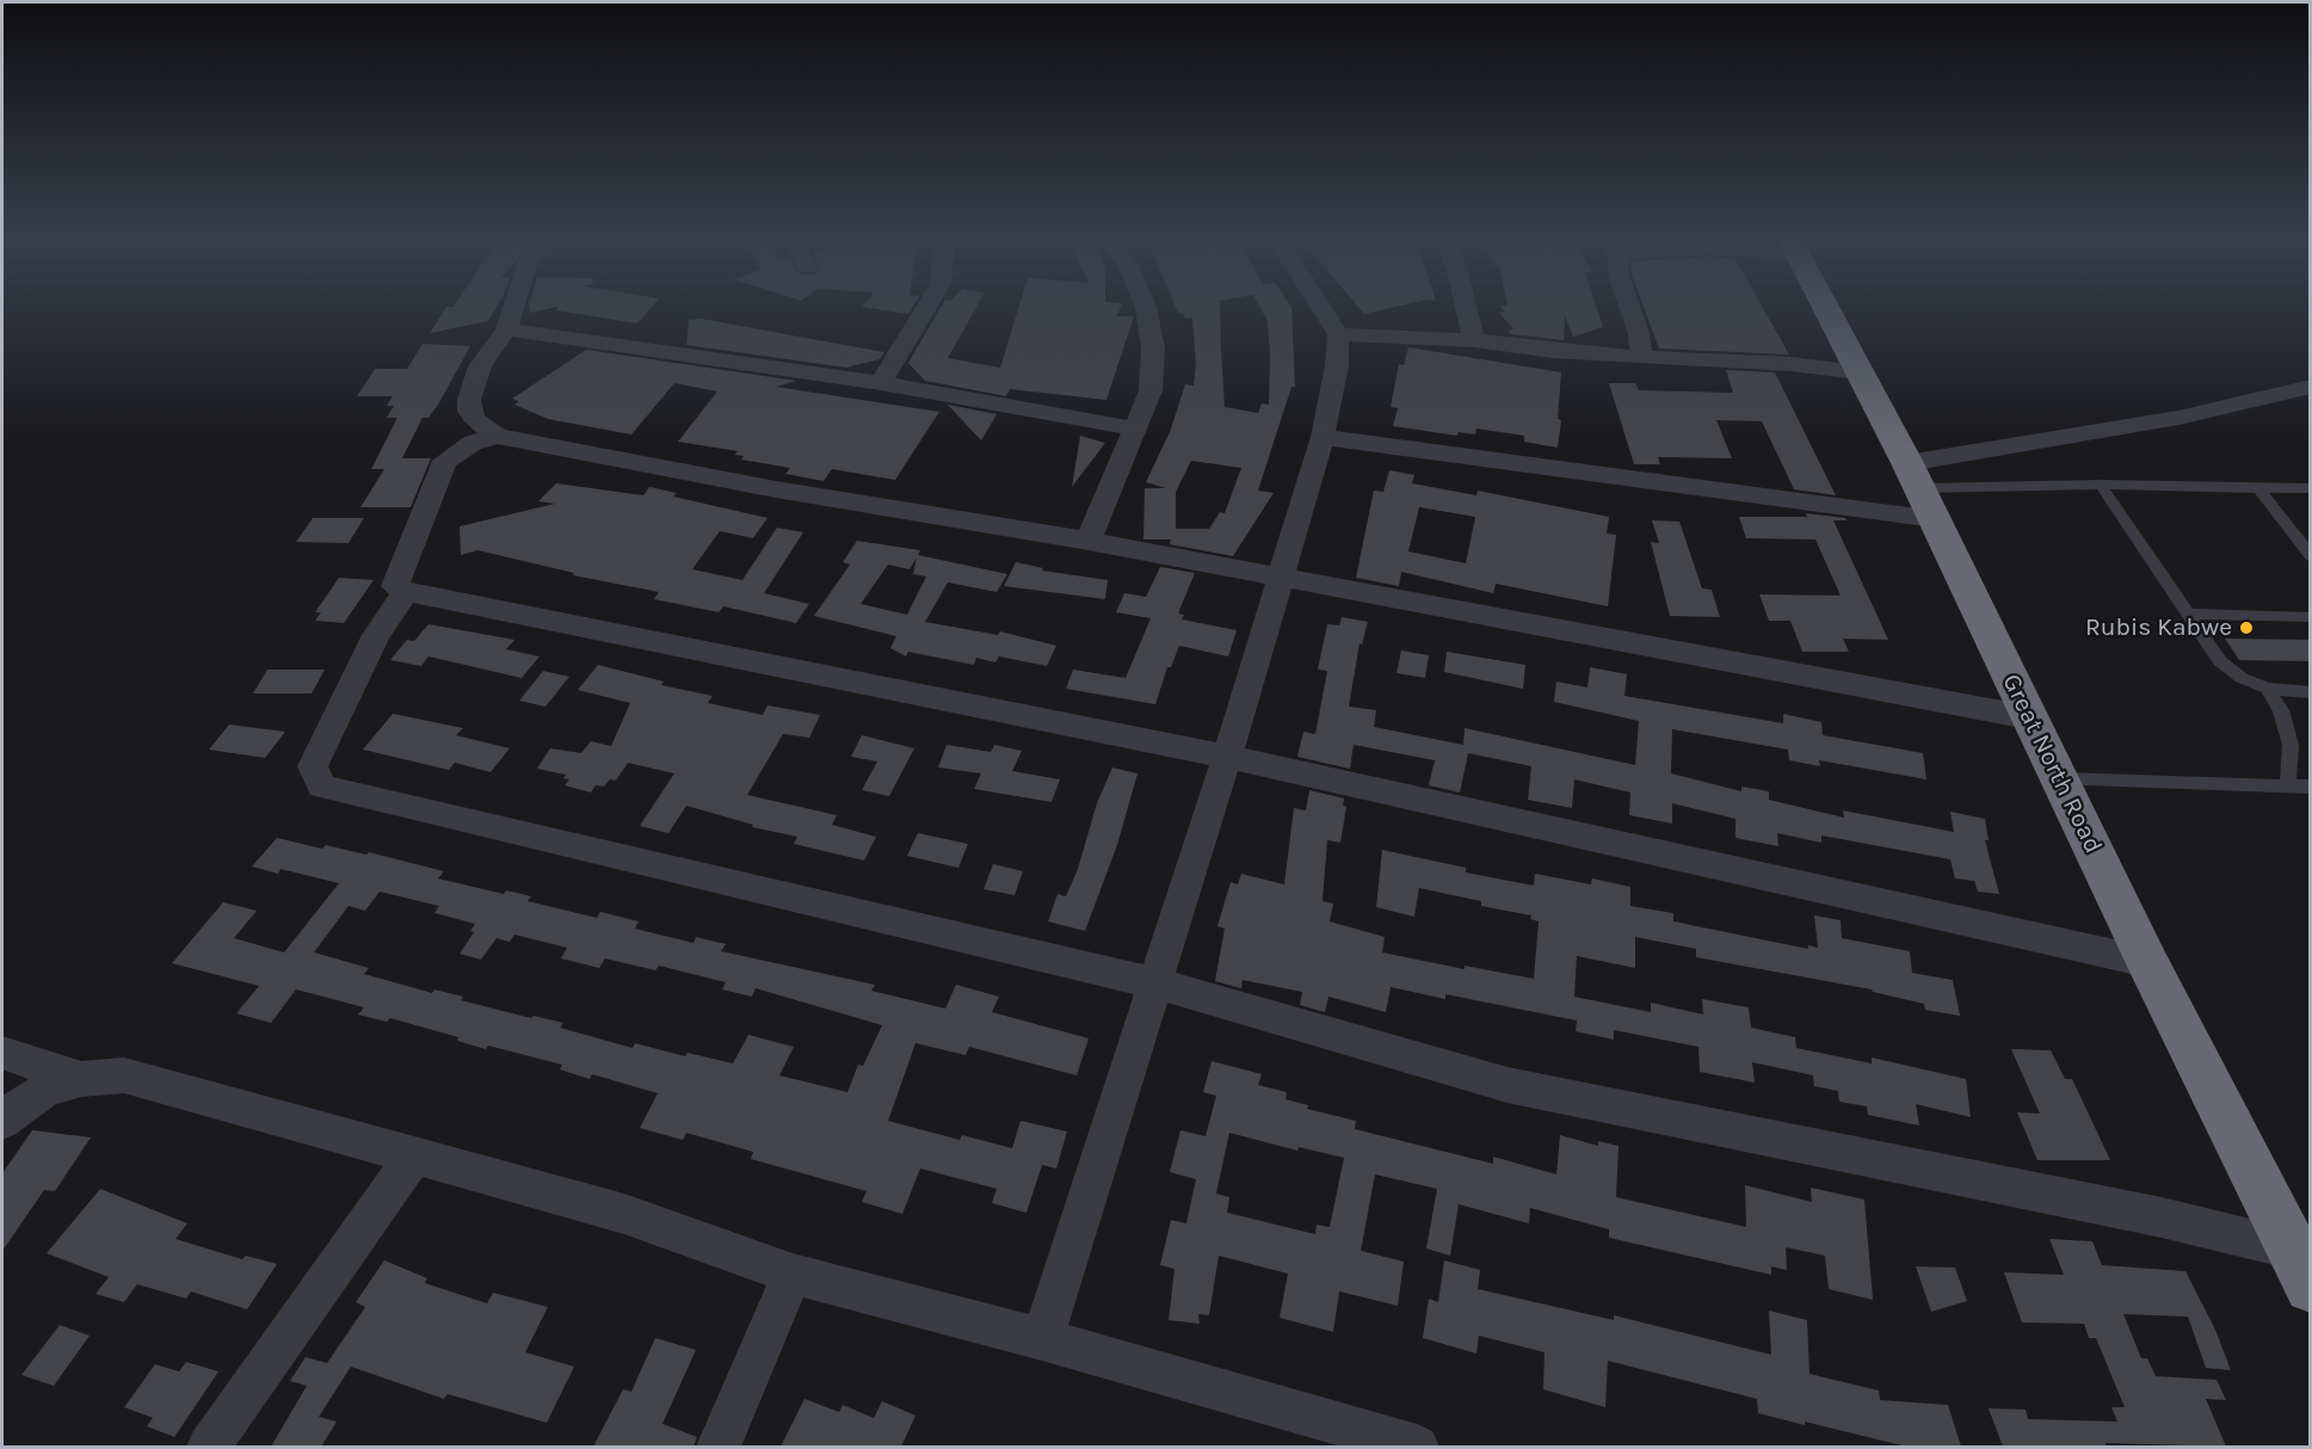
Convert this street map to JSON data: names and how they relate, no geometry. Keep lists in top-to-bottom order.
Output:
{
  "streets": {
    "highway": ["Great North Road"]
  },
  "places": ["Rubis Kabwe"]
}
